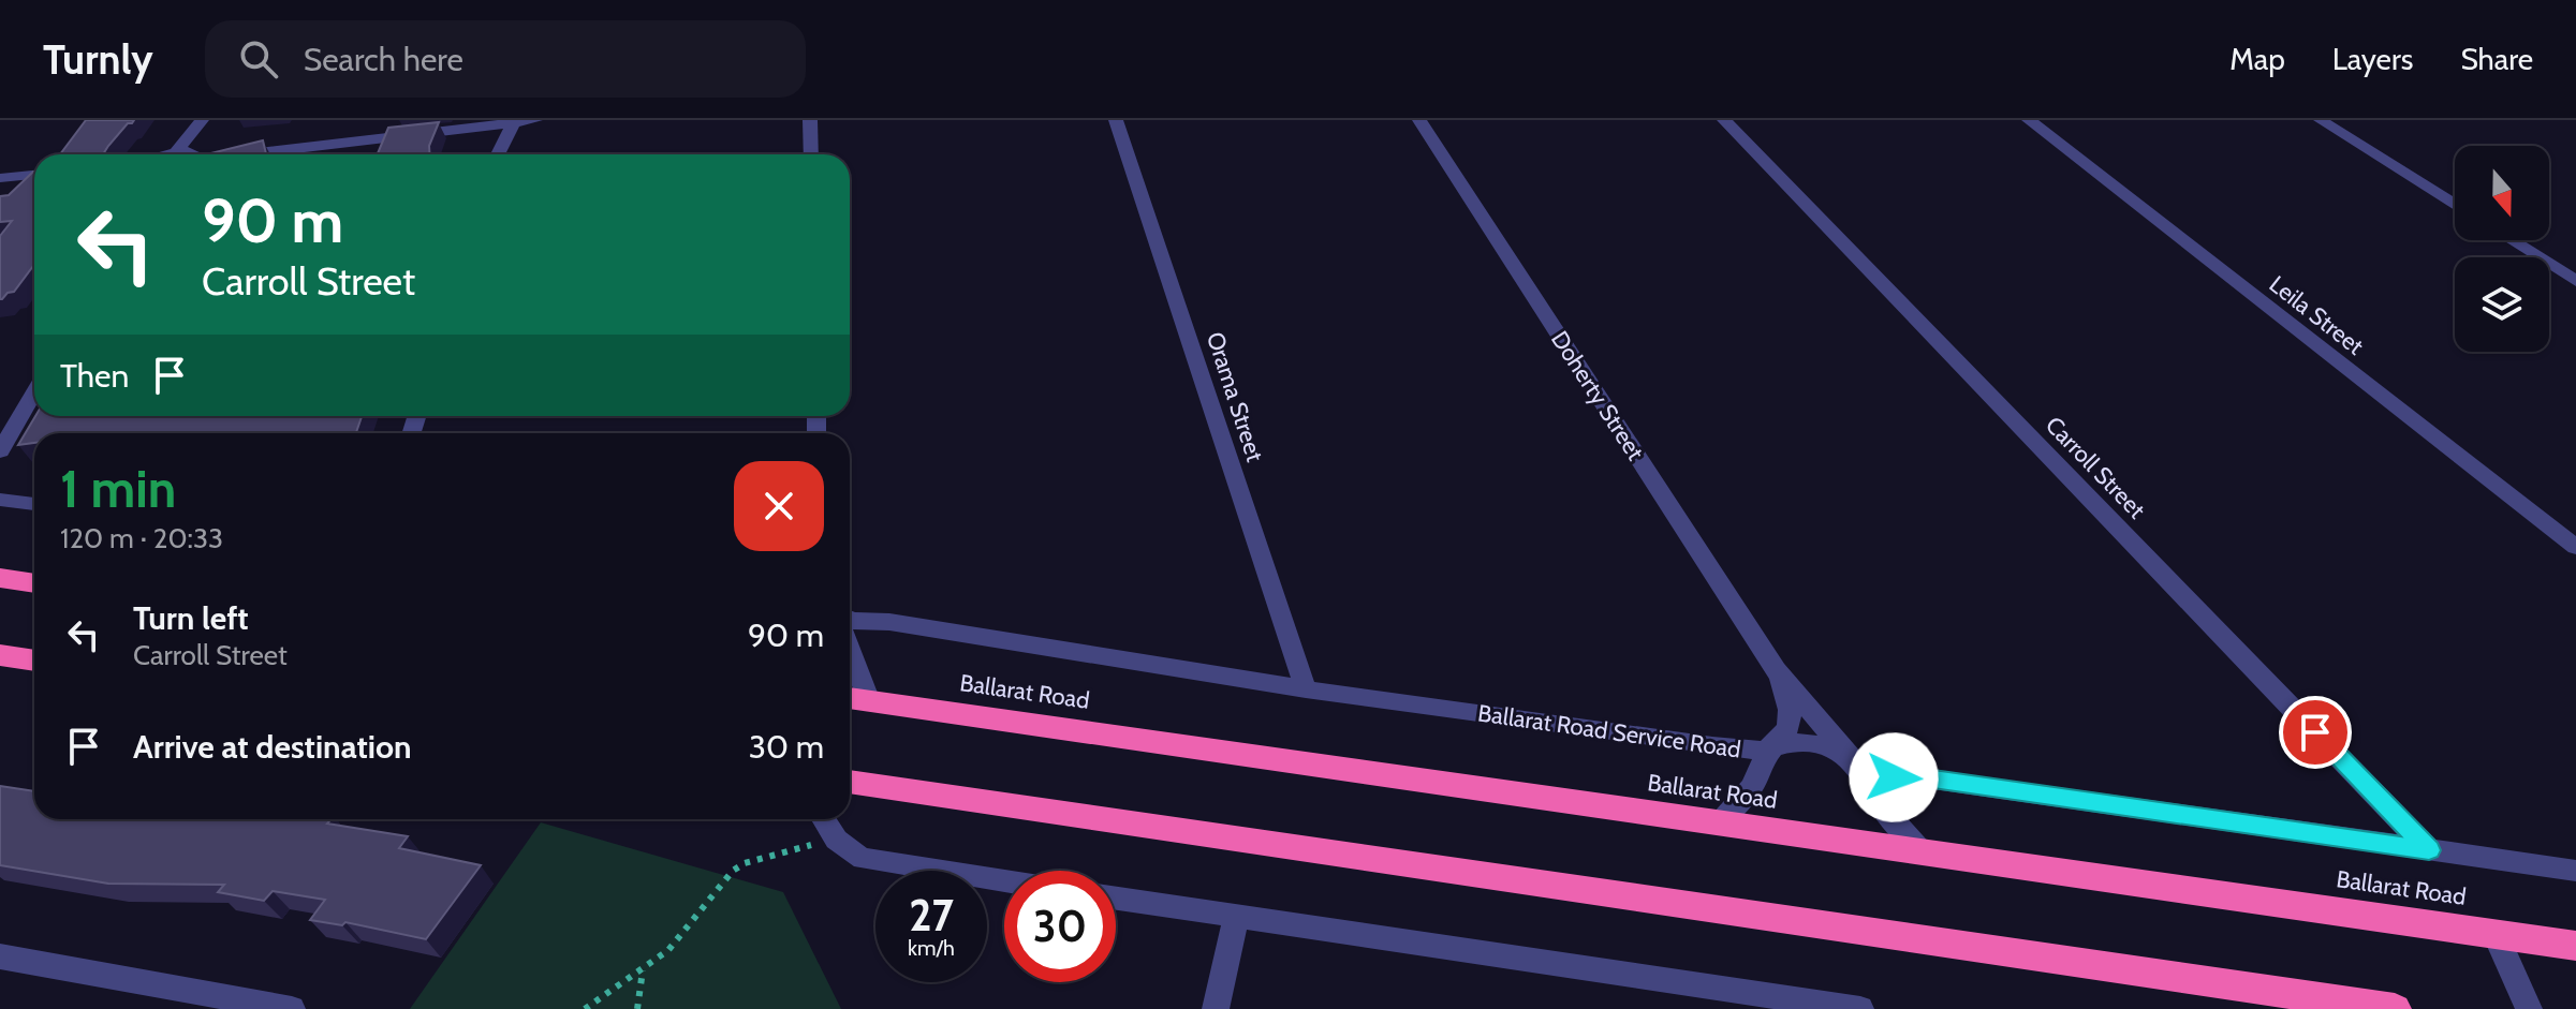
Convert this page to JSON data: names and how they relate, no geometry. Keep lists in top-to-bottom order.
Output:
{
  "streets": {
    "highway": ["Ballarat Road"],
    "street": [
      "Leila Street",
      "Doherty Street",
      "Orama Street",
      "Carroll Street",
      "Ballarat Road Service Road"
    ]
  },
  "crossings": [
    ["Doherty Street", "Ballarat Road"],
    ["Doherty Street", "Ballarat Road Service Road"],
    ["Orama Street", "Ballarat Road Service Road"],
    ["Carroll Street", "Ballarat Road Service Road"]
  ],
  "north": "bottom",
  "page": {
    "header": "Turnly",
    "search": "Search here",
    "nav": ["Map", "Layers", "Share"],
    "turn": ["90 m", "Carroll Street"],
    "then": "Then",
    "heading": ["1 min", "120 m · 20:33"],
    "list": [
      {
        "name": "Turn left",
        "note": "Carroll Street",
        "value": "90 m"
      },
      {
        "name": "Arrive at destination",
        "value": "30 m"
      }
    ],
    "speed": "27 km/h",
    "limit": "30"
  }
}
